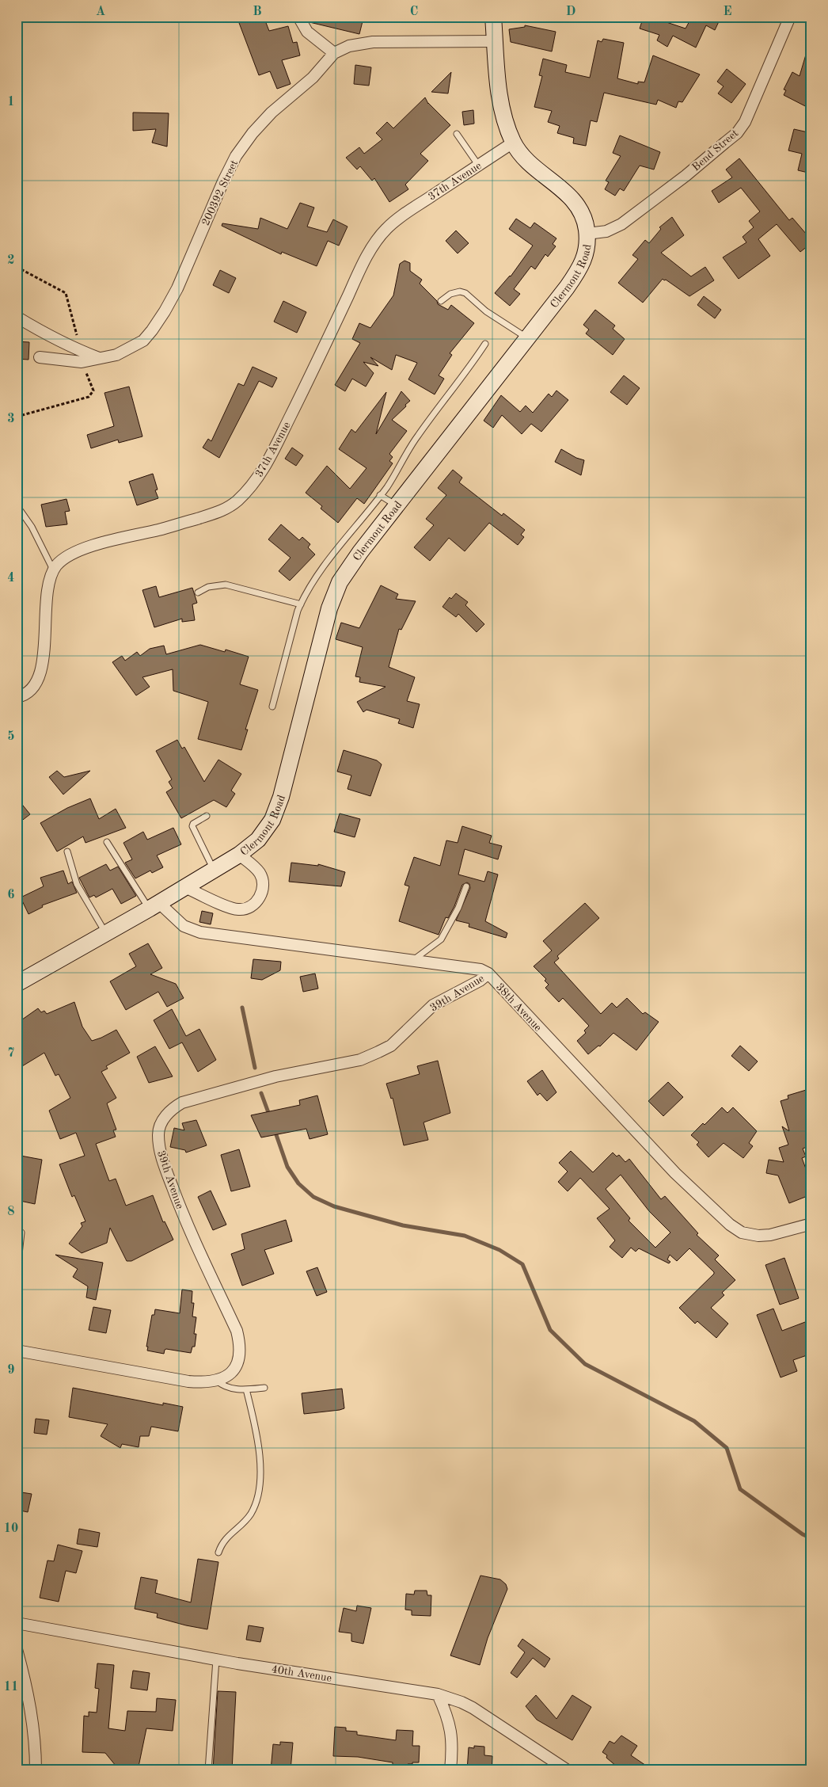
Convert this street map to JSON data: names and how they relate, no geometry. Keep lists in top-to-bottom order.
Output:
{
  "streets": {
    "street": [
      "Bend Street",
      "37th Avenue",
      "200392 Street",
      "Clermont Road",
      "39th Avenue",
      "38th Avenue",
      "40th Avenue"
    ]
  },
  "crossings": [
    ["Bend Street", "Clermont Road"],
    ["37th Avenue", "Clermont Road"],
    ["200392 Street", "Clermont Road"],
    ["Clermont Road", "38th Avenue"],
    ["39th Avenue", "38th Avenue"]
  ],
  "grid": {
    "columns": [
      "A",
      "B",
      "C",
      "D",
      "E"
    ],
    "rows": [
      "1",
      "2",
      "3",
      "4",
      "5",
      "6",
      "7",
      "8",
      "9",
      "10",
      "11"
    ]
  }
}
